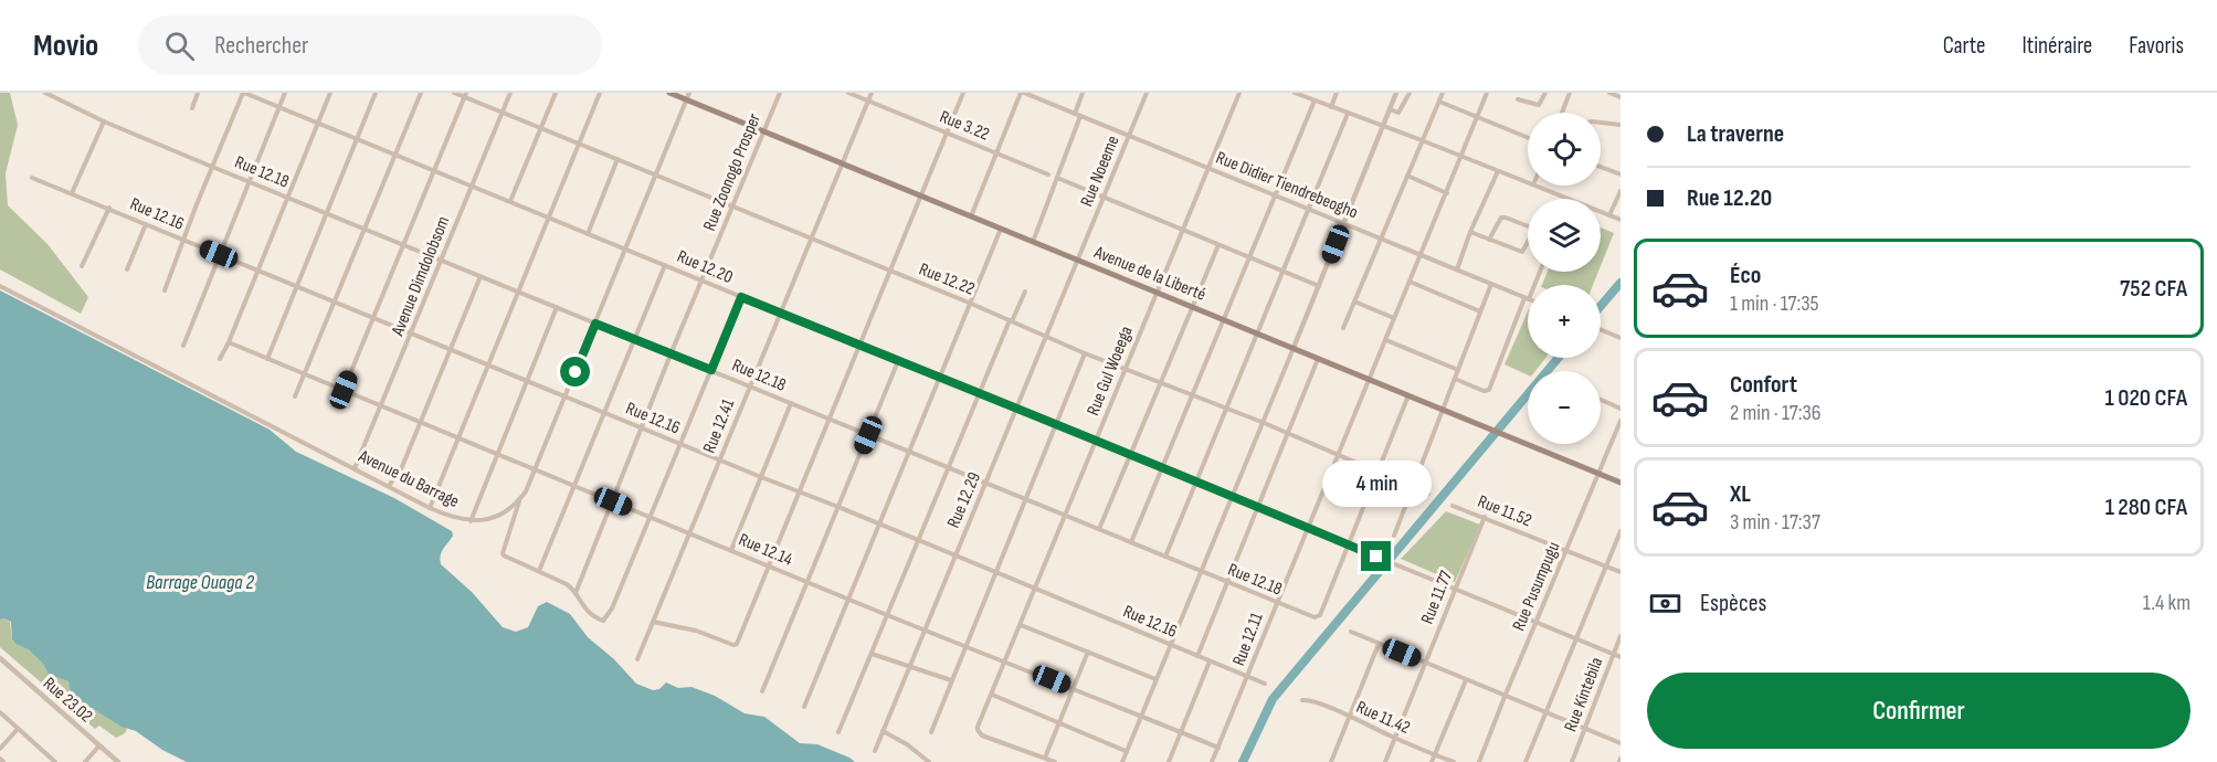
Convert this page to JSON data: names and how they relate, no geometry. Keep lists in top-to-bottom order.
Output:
{
  "streets": {
    "main road": ["Avenue de la Liberté"],
    "street": [
      "Rue 3.22",
      "Rue Noeeme",
      "Rue 12.18",
      "Rue Zoonogo Prosper",
      "Rue Didier Tiendrebeogho",
      "Rue 12.16",
      "Rue 12.20",
      "Avenue Dimdolobsom",
      "Rue 12.22",
      "Rue Gul Woeega",
      "Rue 12.41",
      "Avenue du Barrage",
      "Rue 12.29",
      "Rue 11.52",
      "Rue 12.14",
      "Rue Pusumpugu",
      "Rue 11.77",
      "Rue 12.11",
      "Rue Kintebila",
      "Rue 23.02",
      "Rue 11.42"
    ]
  },
  "crossings": [
    ["Rue 3.22", "Rue 12.41"],
    ["Rue Noeeme", "Rue Didier Tiendrebeogho"],
    ["Rue Noeeme", "Avenue de la Liberté"],
    ["Rue Noeeme", "Rue 12.29"],
    ["Rue 12.18", "Rue Zoonogo Prosper"],
    ["Rue 12.18", "Rue 12.20"],
    ["Rue 12.18", "Avenue Dimdolobsom"],
    ["Rue 12.18", "Rue Gul Woeega"],
    ["Rue 12.18", "Rue 12.41"],
    ["Rue 12.18", "Rue 12.29"],
    ["Rue 12.18", "Rue 12.11"],
    ["Rue Zoonogo Prosper", "Rue 12.16"],
    ["Rue Zoonogo Prosper", "Rue 12.20"],
    ["Rue Zoonogo Prosper", "Avenue de la Liberté"],
    ["Rue Zoonogo Prosper", "Rue 12.22"],
    ["Rue Zoonogo Prosper", "Rue 12.14"],
    ["Rue Didier Tiendrebeogho", "Rue Gul Woeega"],
    ["Rue Didier Tiendrebeogho", "Rue 12.11"],
    ["Rue 12.16", "Avenue Dimdolobsom"],
    ["Rue 12.16", "Rue Gul Woeega"],
    ["Rue 12.16", "Rue 12.41"],
    ["Rue 12.16", "Rue 12.29"],
    ["Rue 12.16", "Rue 12.11"],
    ["Rue 12.20", "Avenue Dimdolobsom"],
    ["Rue 12.20", "Rue Gul Woeega"],
    ["Rue 12.20", "Rue 12.41"],
    ["Rue 12.20", "Rue 12.29"],
    ["Rue 12.20", "Rue Pusumpugu"],
    ["Rue 12.20", "Rue 11.77"],
    ["Rue 12.20", "Rue 12.11"],
    ["Rue 12.20", "Rue Kintebila"],
    ["Avenue de la Liberté", "Rue Gul Woeega"],
    ["Avenue de la Liberté", "Rue 12.41"],
    ["Avenue de la Liberté", "Rue 12.29"],
    ["Avenue de la Liberté", "Rue Pusumpugu"],
    ["Avenue de la Liberté", "Rue 12.11"],
    ["Avenue Dimdolobsom", "Rue 12.22"],
    ["Avenue Dimdolobsom", "Avenue du Barrage"],
    ["Avenue Dimdolobsom", "Rue 12.14"],
    ["Rue 12.22", "Rue Gul Woeega"],
    ["Rue 12.22", "Rue 12.41"],
    ["Rue 12.22", "Rue 12.29"],
    ["Rue 12.22", "Rue 12.11"],
    ["Rue Gul Woeega", "Rue 12.14"],
    ["Rue 12.41", "Rue 12.14"],
    ["Rue 12.29", "Rue 12.14"],
    ["Rue 11.52", "Rue Pusumpugu"],
    ["Rue 11.52", "Rue 11.77"],
    ["Rue 12.14", "Rue 12.11"],
    ["Rue 11.77", "Rue 11.42"]
  ],
  "water": ["Barrage Ouaga 2"],
  "page": {
    "header": "Movio",
    "search": "Rechercher",
    "nav": ["Carte", "Itinéraire", "Favoris"],
    "banner": ["La traverne", "Rue 12.20"],
    "map_buttons": ["+", "−"],
    "list": [
      {
        "name": "Éco",
        "note": "1 min · 17:35",
        "value": "752 CFA"
      },
      {
        "name": "Confort",
        "note": "2 min · 17:36",
        "value": "1 020 CFA"
      },
      {
        "name": "XL",
        "note": "3 min · 17:37",
        "value": "1 280 CFA"
      }
    ],
    "bubble": "4 min",
    "pay": ["Espèces", "1.4 km"],
    "buttons": "Confirmer"
  }
}
